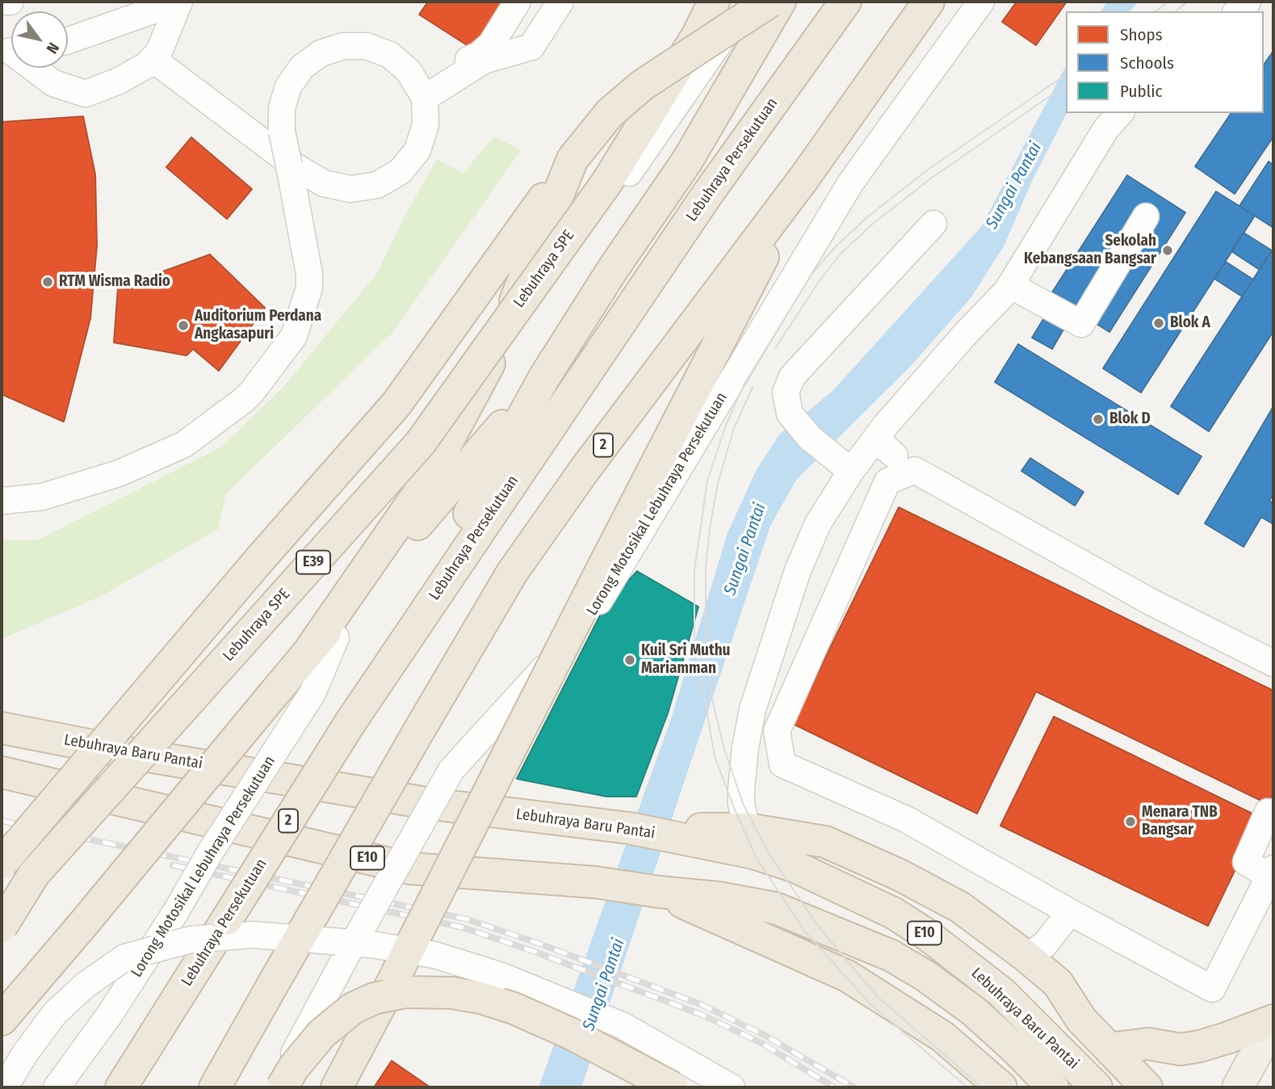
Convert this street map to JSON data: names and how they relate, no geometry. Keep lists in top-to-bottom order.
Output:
{
  "streets": {
    "highway": [
      "Lebuhraya Persekutuan",
      "Lebuhraya SPE",
      "2",
      "E39",
      "Lebuhraya Baru Pantai",
      "E10"
    ],
    "street": ["Lorong Motosikal Lebuhraya Persekutuan"]
  },
  "water": ["Sungai Pantai"],
  "places": [
    "Sekolah Kebangsaan Bangsar",
    "RTM Wisma Radio",
    "Blok A",
    "Auditorium Perdana Angkasapuri",
    "Blok D",
    "Kuil Sri Muthu Mariamman",
    "Menara TNB Bangsar"
  ],
  "legend": ["Shops", "Schools", "Public"],
  "north": "bottom right"
}
